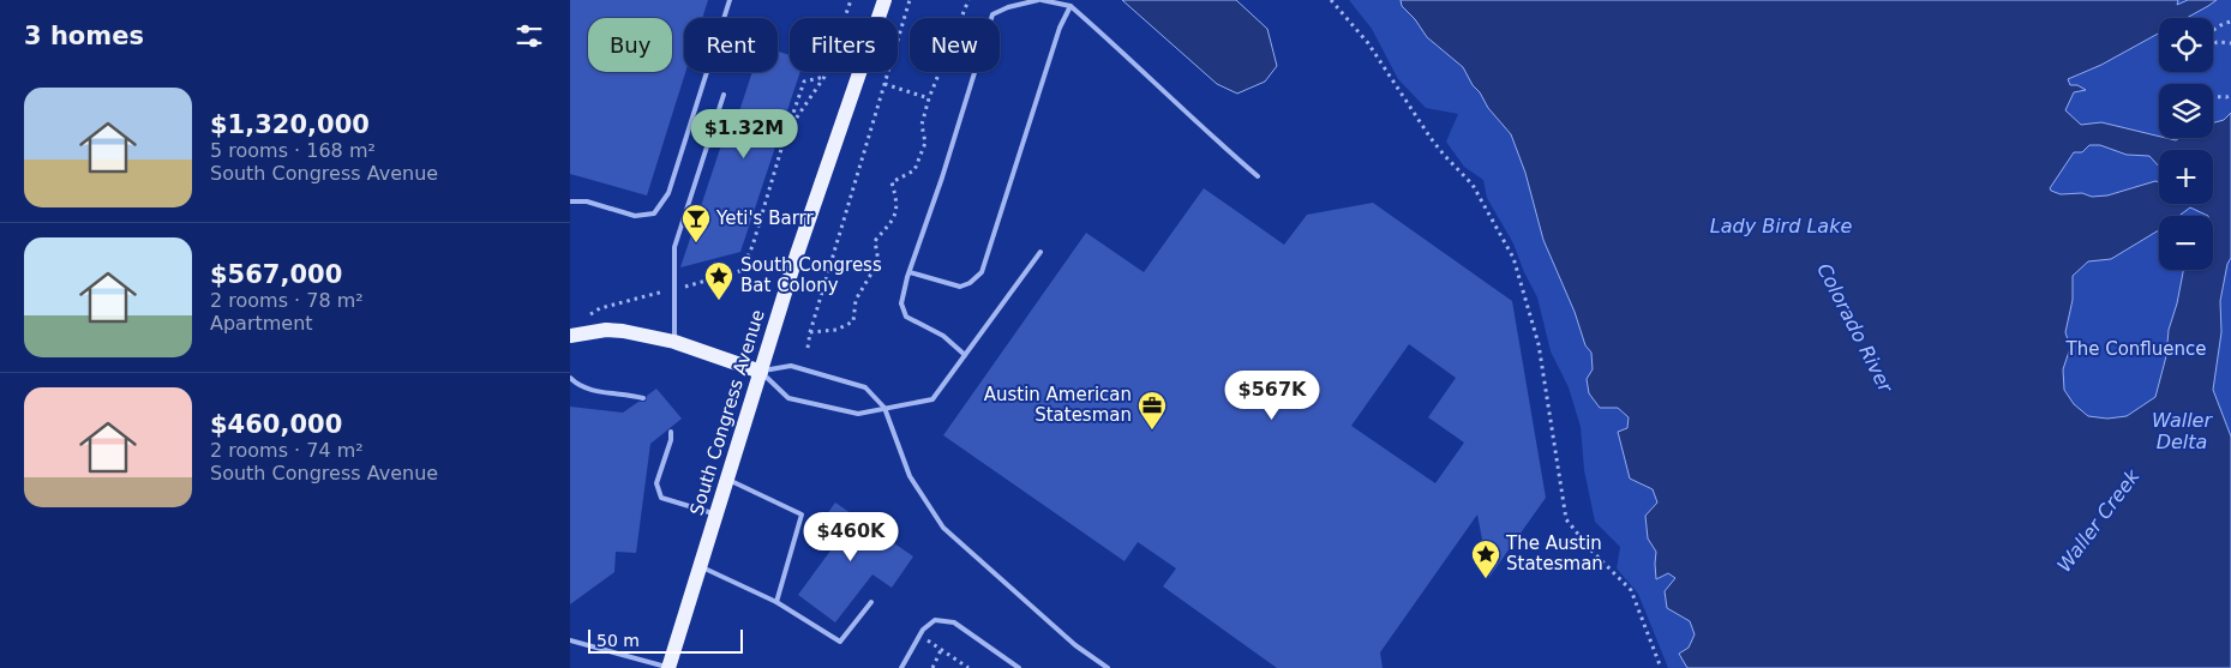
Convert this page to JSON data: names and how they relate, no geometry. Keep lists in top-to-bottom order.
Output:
{
  "streets": {
    "main road": ["South Congress Avenue"]
  },
  "water": [
    "Lady Bird Lake",
    "Colorado River",
    "Waller Delta",
    "Waller Creek"
  ],
  "parks": ["The Confluence"],
  "places": {
    "bar": ["Yeti's Barrr"],
    "place": ["South Congress Bat Colony", "The Austin Statesman"],
    "office": ["Austin American Statesman"]
  },
  "scale_bar": "50 m",
  "page": {
    "heading": "3 homes",
    "map_buttons": ["+", "−"],
    "chip": [
      "Buy",
      "Rent",
      "Filters",
      "New"
    ],
    "list": [
      {
        "name": "$1,320,000",
        "note": "5 rooms · 168 m² · South Congress Avenue"
      },
      {
        "name": "$567,000",
        "note": "2 rooms · 78 m² · Apartment"
      },
      {
        "name": "$460,000",
        "note": "2 rooms · 74 m² · South Congress Avenue"
      }
    ],
    "price": ["$1.32M", "$567K", "$460K"],
    "scale": "50 m"
  }
}
